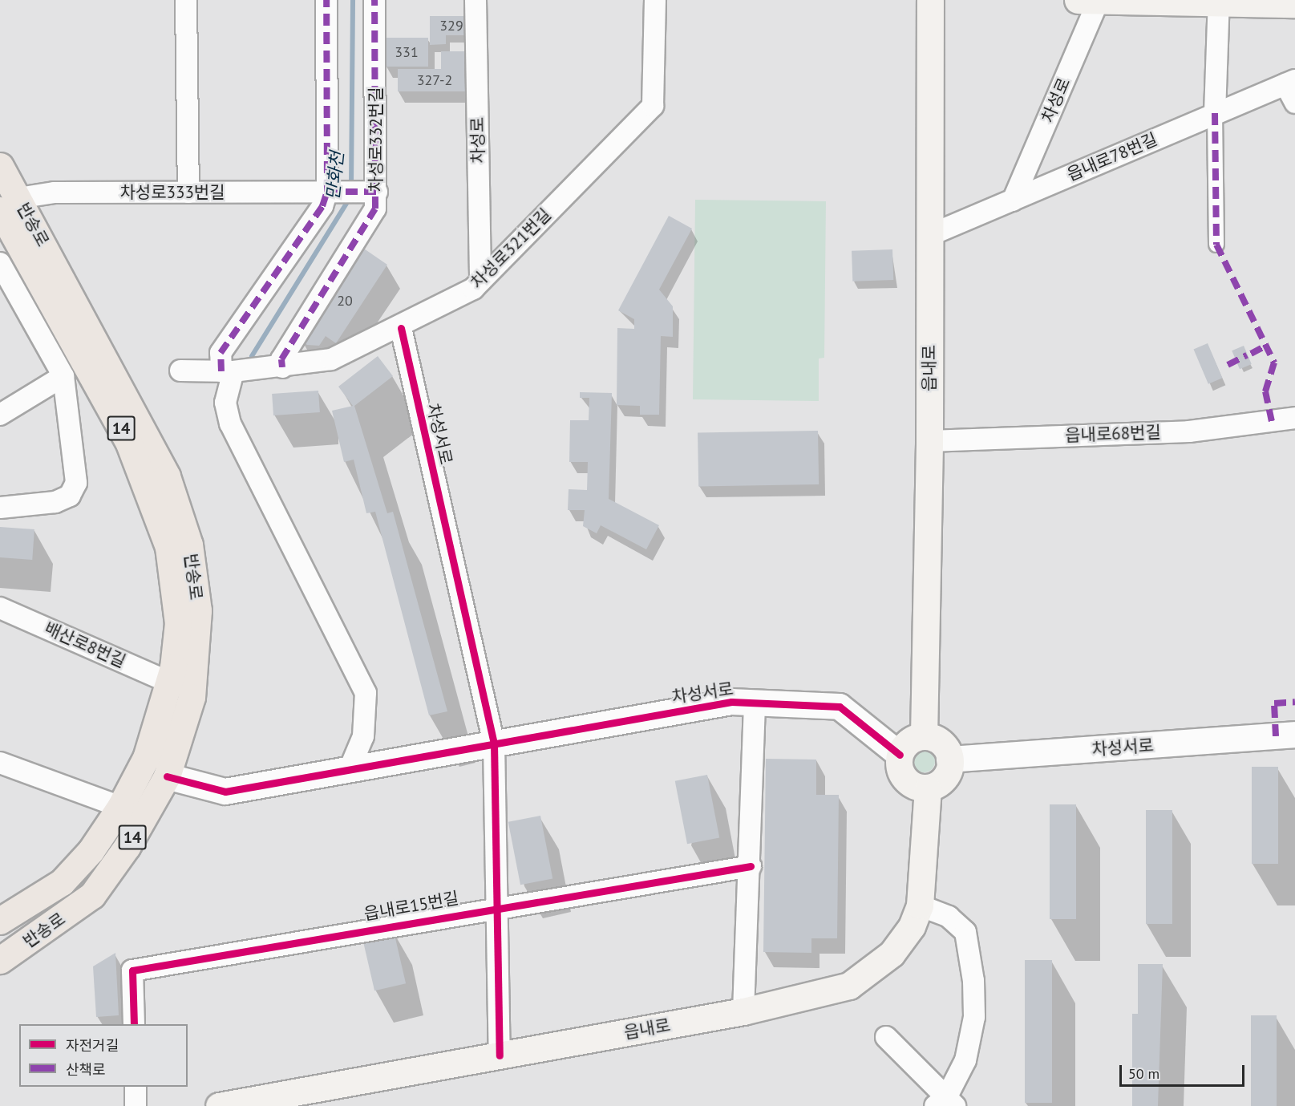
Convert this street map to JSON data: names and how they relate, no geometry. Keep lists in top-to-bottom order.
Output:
{
  "streets": {
    "main road": ["반송로", "읍내로", "14"],
    "street": [
      "차성로",
      "차성로332번길",
      "읍내로78번길",
      "차성로333번길",
      "차성로321번길",
      "차성서로",
      "읍내로68번길",
      "배산로8번길",
      "읍내로15번길"
    ]
  },
  "crossings": [
    ["차성로", "읍내로78번길"],
    ["차성로", "차성로321번길"],
    ["차성로332번길", "차성로333번길"],
    ["차성로332번길", "차성로321번길"],
    ["읍내로78번길", "읍내로"],
    ["차성로333번길", "반송로"],
    ["반송로", "차성서로"],
    ["반송로", "배산로8번길"],
    ["차성로321번길", "차성서로"],
    ["읍내로", "차성서로"],
    ["읍내로", "읍내로68번길"]
  ],
  "water": ["만화천"],
  "house_numbers": [
    "329",
    "331",
    "327-2",
    "20"
  ],
  "legend": ["자전거길", "산책로"],
  "scale_bar": "50 m"
}
